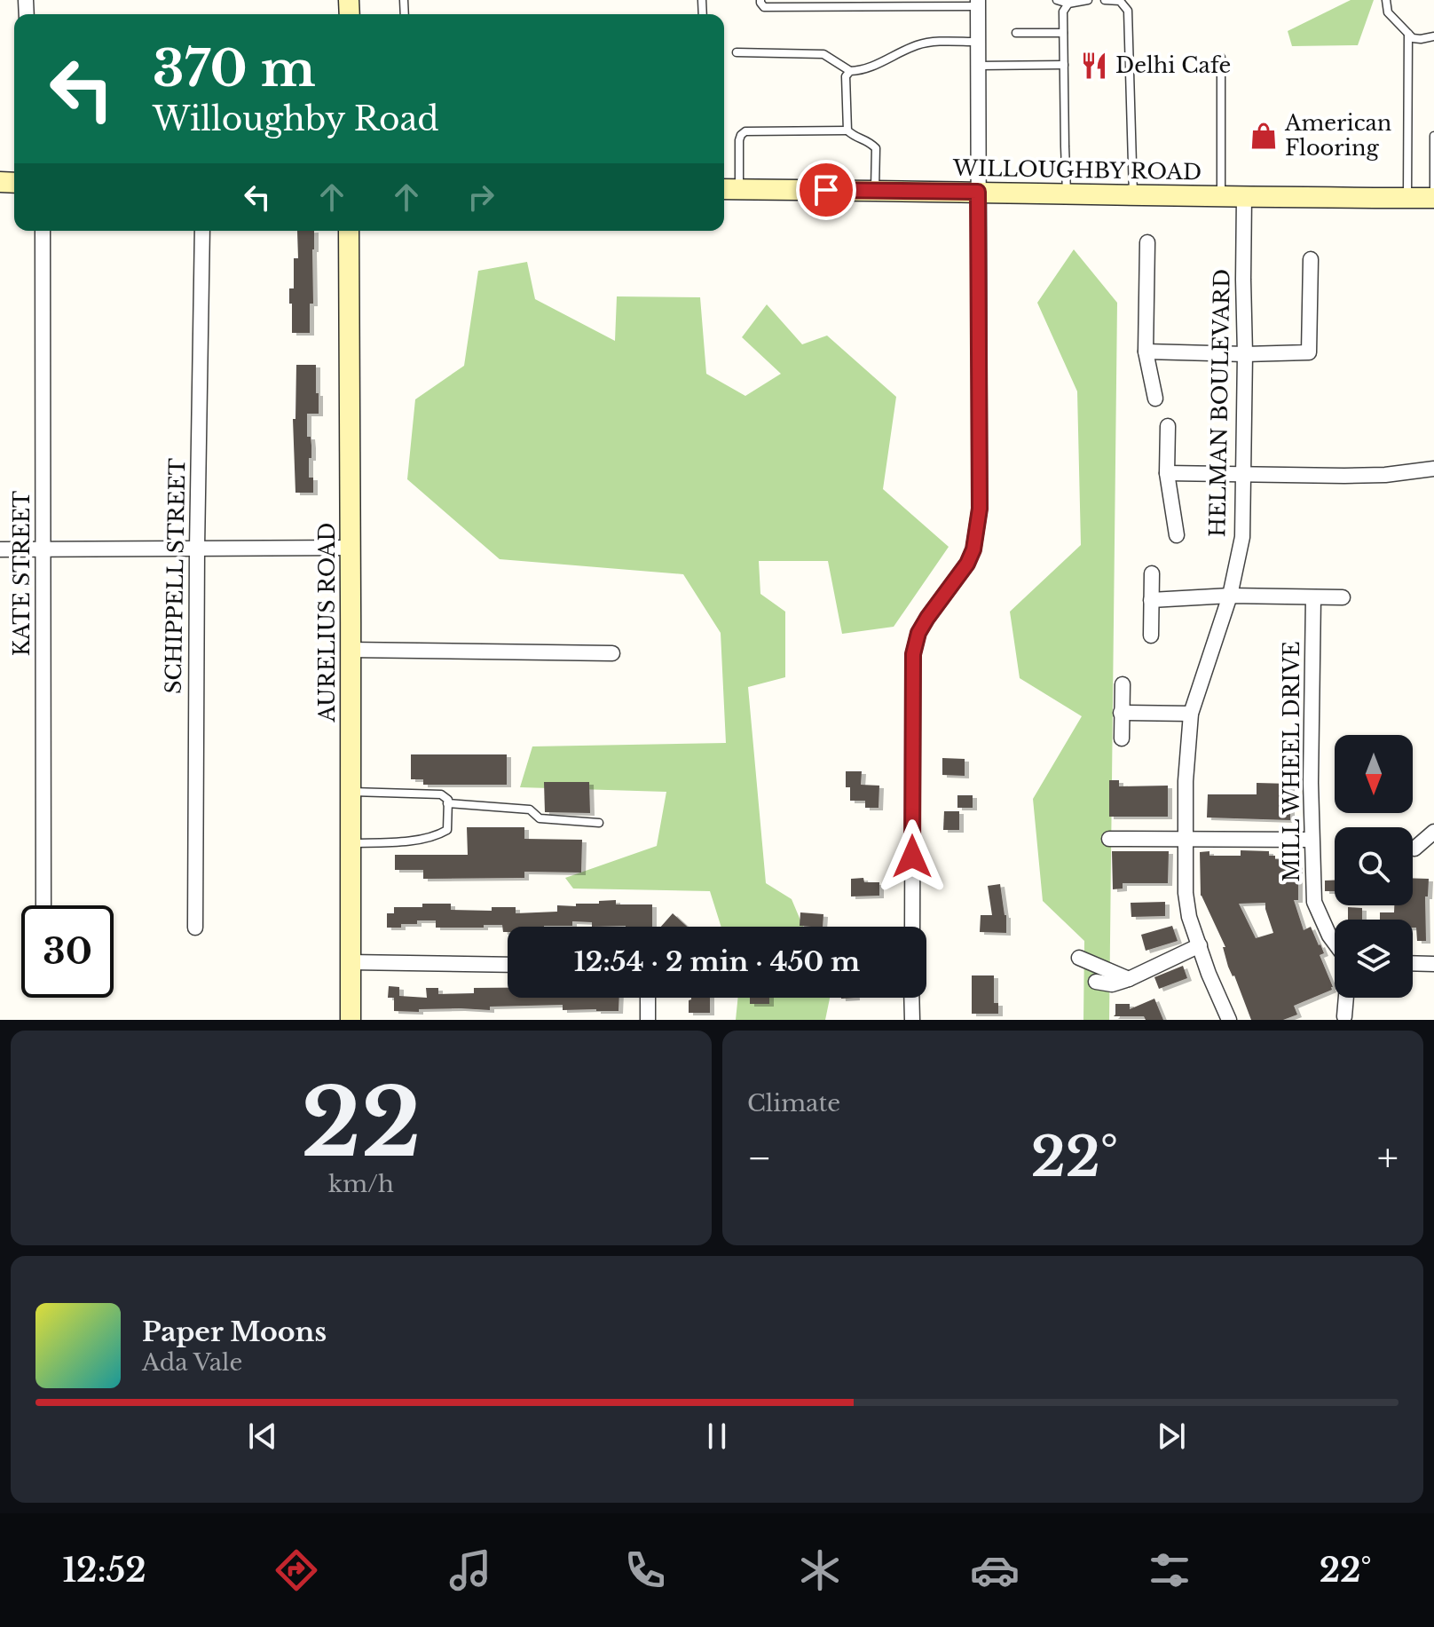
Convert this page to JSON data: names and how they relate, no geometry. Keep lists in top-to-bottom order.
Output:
{
  "streets": {
    "street": [
      "WILLOUGHBY ROAD",
      "HELMAN BOULEVARD",
      "KATE STREET",
      "SCHIPPELL STREET",
      "AURELIUS ROAD",
      "MILL WHEEL DRIVE"
    ]
  },
  "crossings": [
    ["WILLOUGHBY ROAD", "HELMAN BOULEVARD"]
  ],
  "places": {
    "restaurant": ["Delhi Cafe"],
    "shop": ["American Flooring"]
  },
  "north": "bottom",
  "page": {
    "turn": ["370 m", "Willoughby Road"],
    "limit": "30",
    "trip": "12:54 · 2 min · 450 m",
    "tile": [
      ["22", "km/h"],
      "Climate"
    ],
    "heat": ["−", "22°", "+"],
    "song": ["Paper Moons", "Ada Vale"],
    "tabs": ["12:52", "22°"]
  }
}
